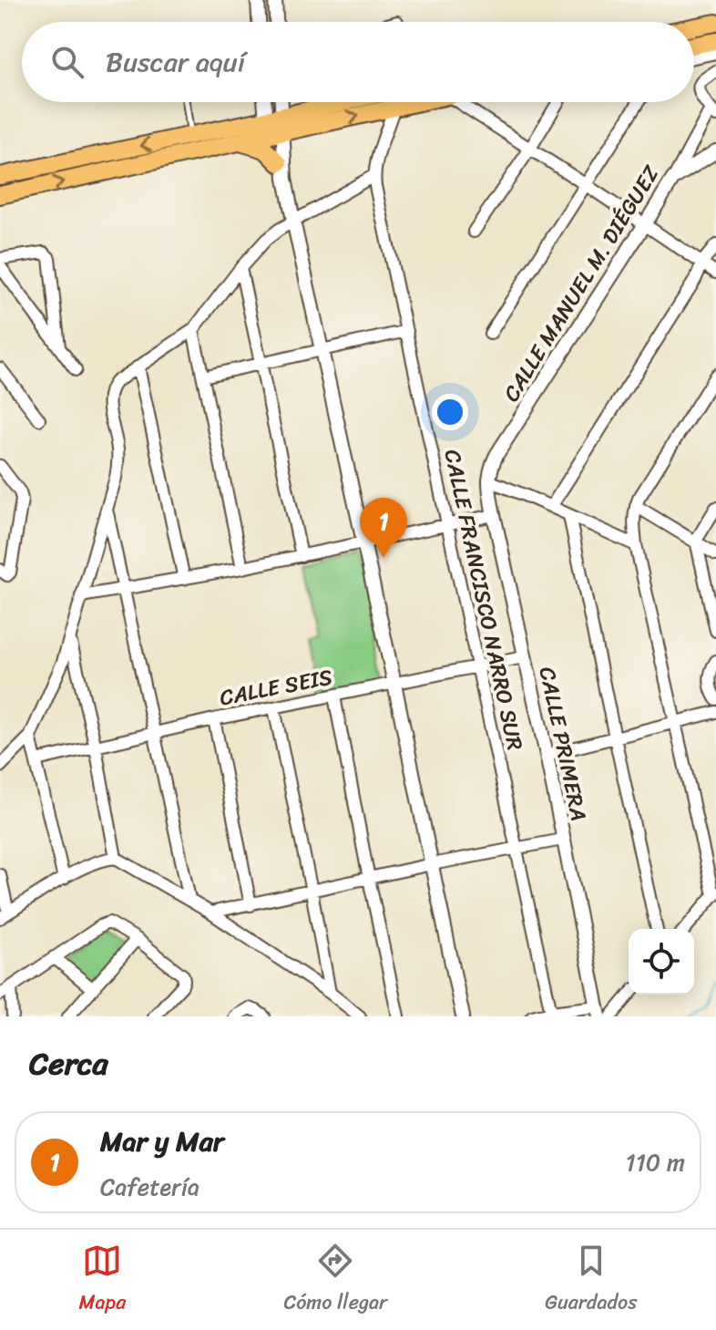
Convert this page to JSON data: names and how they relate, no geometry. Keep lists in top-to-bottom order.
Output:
{
  "streets": {
    "street": [
      "CALLE MANUEL M. DIÉGUEZ",
      "CALLE FRANCISCO NARRO SUR",
      "CALLE SEIS",
      "CALLE PRIMERA"
    ]
  },
  "crossings": [
    ["CALLE MANUEL M. DIÉGUEZ", "CALLE PRIMERA"],
    ["CALLE FRANCISCO NARRO SUR", "CALLE SEIS"],
    ["CALLE SEIS", "CALLE PRIMERA"]
  ],
  "page": {
    "search": "Buscar aquí",
    "pins": "1",
    "heading": "Cerca",
    "list": [
      {
        "mark": "1",
        "name": "Mar y Mar",
        "note": "Cafetería",
        "value": "110 m"
      }
    ],
    "nav": ["Mapa", "Cómo llegar", "Guardados"]
  }
}
